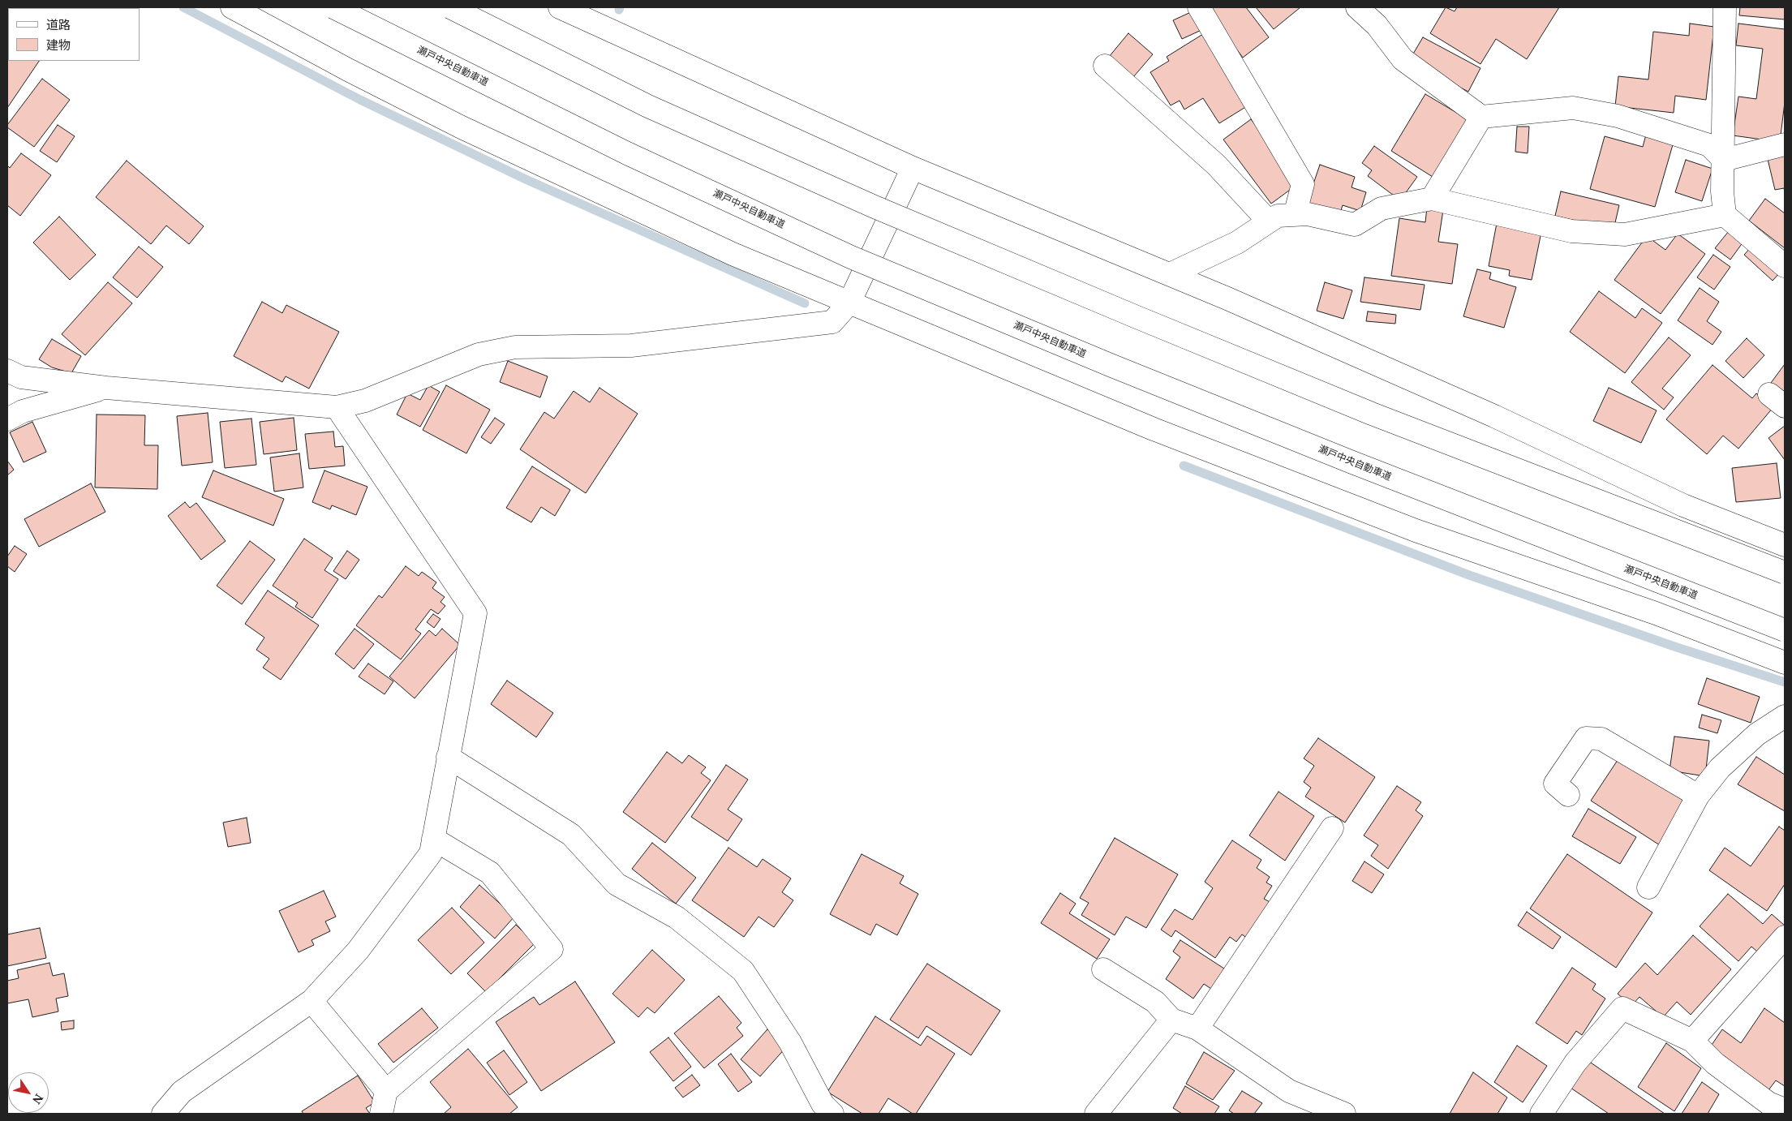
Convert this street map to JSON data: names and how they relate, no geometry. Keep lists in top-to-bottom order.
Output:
{
  "streets": {
    "main road": ["瀬戸中央自動車道"]
  },
  "legend": ["道路", "建物"],
  "north": "bottom right"
}
